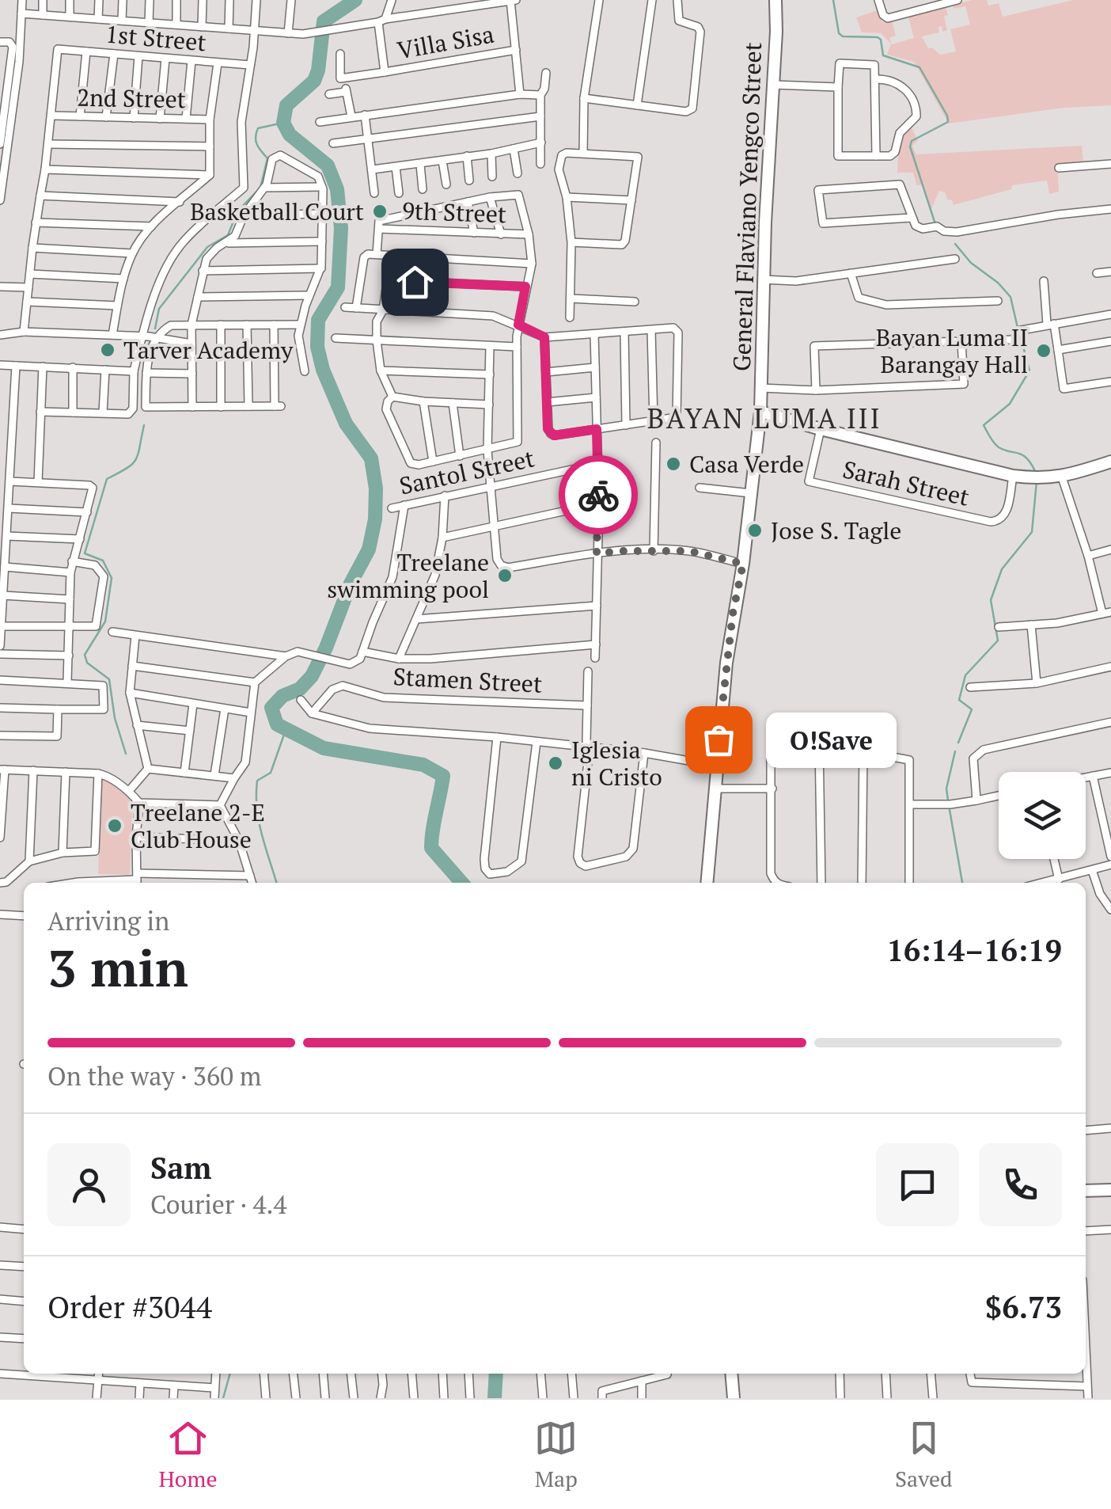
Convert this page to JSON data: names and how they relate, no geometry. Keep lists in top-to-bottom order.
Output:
{
  "streets": {
    "main road": ["General Flaviano Yengco Street"],
    "street": [
      "1st Street",
      "Villa Sisa",
      "2nd Street",
      "9th Street",
      "Santol Street",
      "Sarah Street",
      "Stamen Street"
    ]
  },
  "crossings": [
    ["1st Street", "2nd Street"]
  ],
  "districts": ["BAYAN LUMA III"],
  "places": [
    "Basketball Court",
    "Tarver Academy",
    "Bayan Luma II Barangay Hall",
    "Casa Verde",
    "Jose S. Tagle",
    "Treelane swimming pool",
    "O!Save",
    "Iglesia ni Cristo",
    "Treelane 2-E Club House"
  ],
  "page": {
    "bubble": "O!Save",
    "heading": ["3 min", "Arriving in", "16:14–16:19"],
    "panel": [
      "Sam",
      "Courier · 4.4",
      "Order #3044",
      "$6.73"
    ],
    "bar": "On the way · 360 m",
    "tabs": ["Home", "Map", "Saved"]
  }
}
